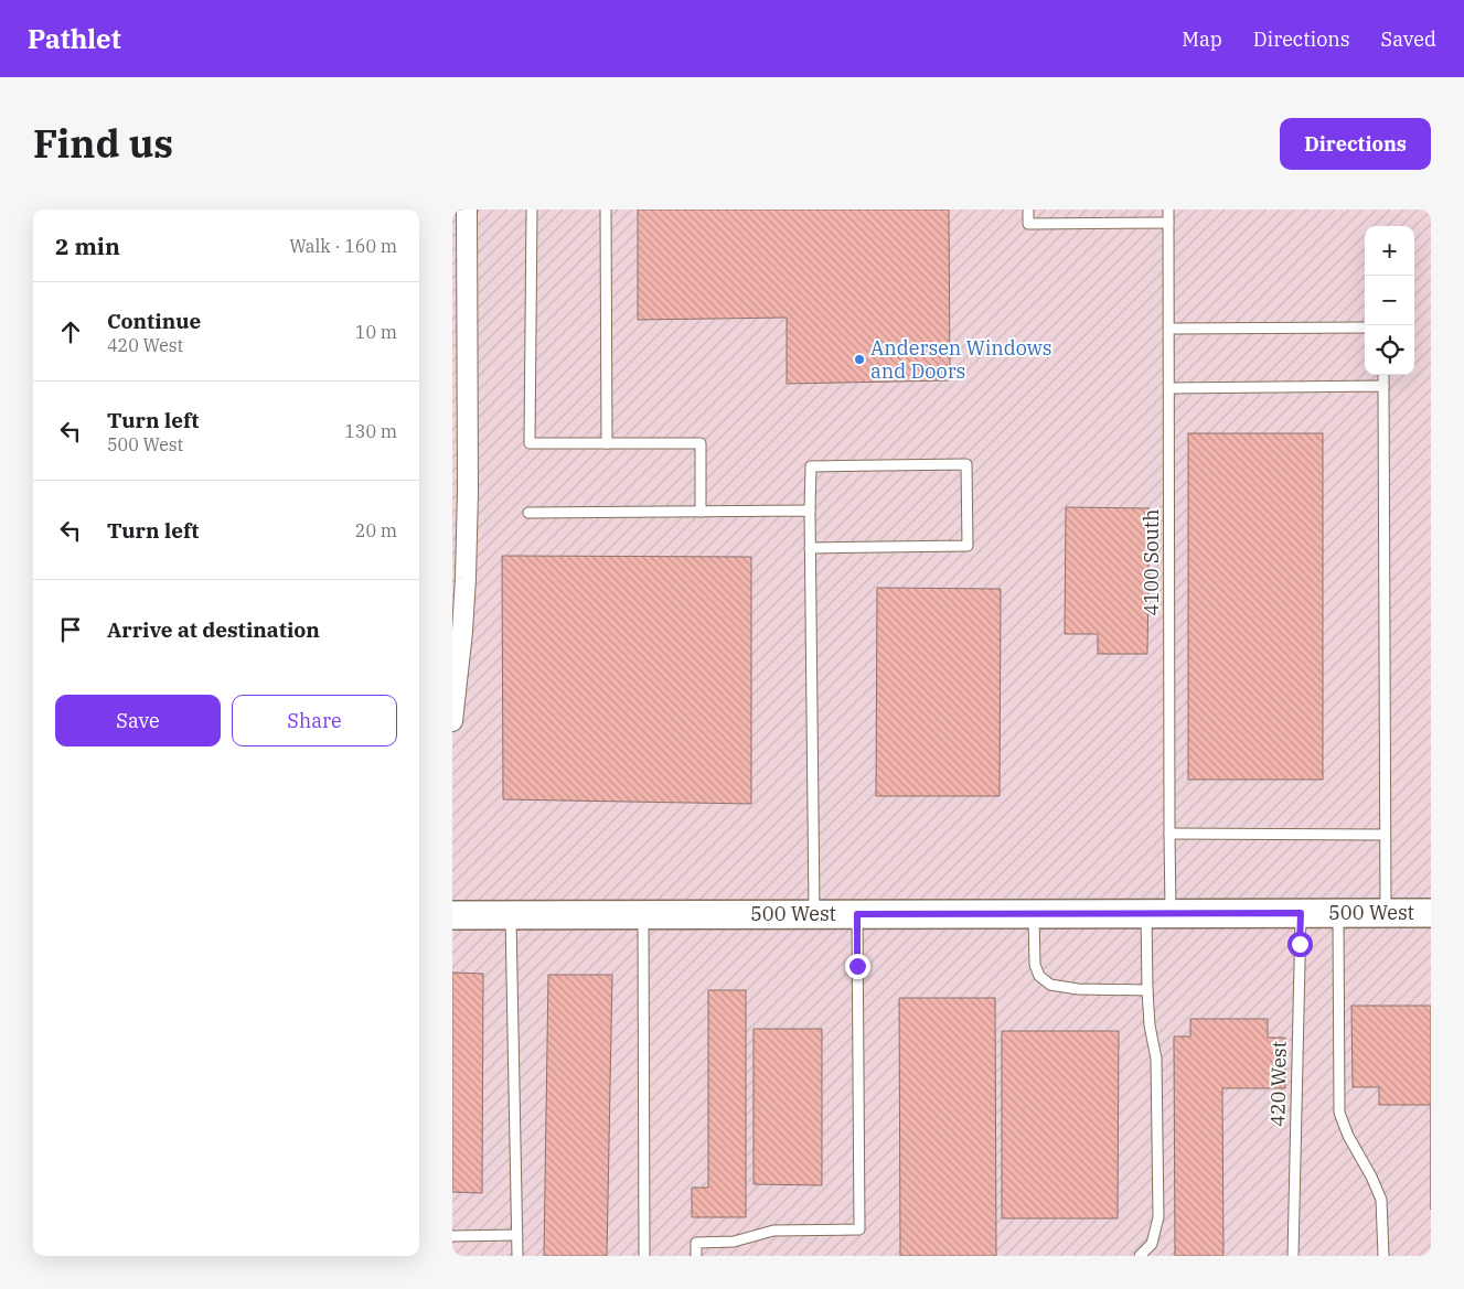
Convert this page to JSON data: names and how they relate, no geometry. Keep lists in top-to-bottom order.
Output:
{
  "streets": {
    "main road": ["500 West"],
    "lane": ["4100 South", "420 West"]
  },
  "crossings": [
    ["4100 South", "500 West"],
    ["500 West", "420 West"]
  ],
  "places": ["Andersen Windows and Doors"],
  "page": {
    "header": "Pathlet",
    "nav": ["Map", "Directions", "Saved"],
    "title": "Find us",
    "buttons": [
      "Directions",
      ["Save", "Share"]
    ],
    "heading": ["2 min", "Walk · 160 m"],
    "map_buttons": ["+", "−"],
    "list": [
      ["Continue", "420 West", "10 m"],
      ["Turn left", "500 West", "130 m"],
      ["Turn left", "20 m"],
      "Arrive at destination"
    ]
  }
}
